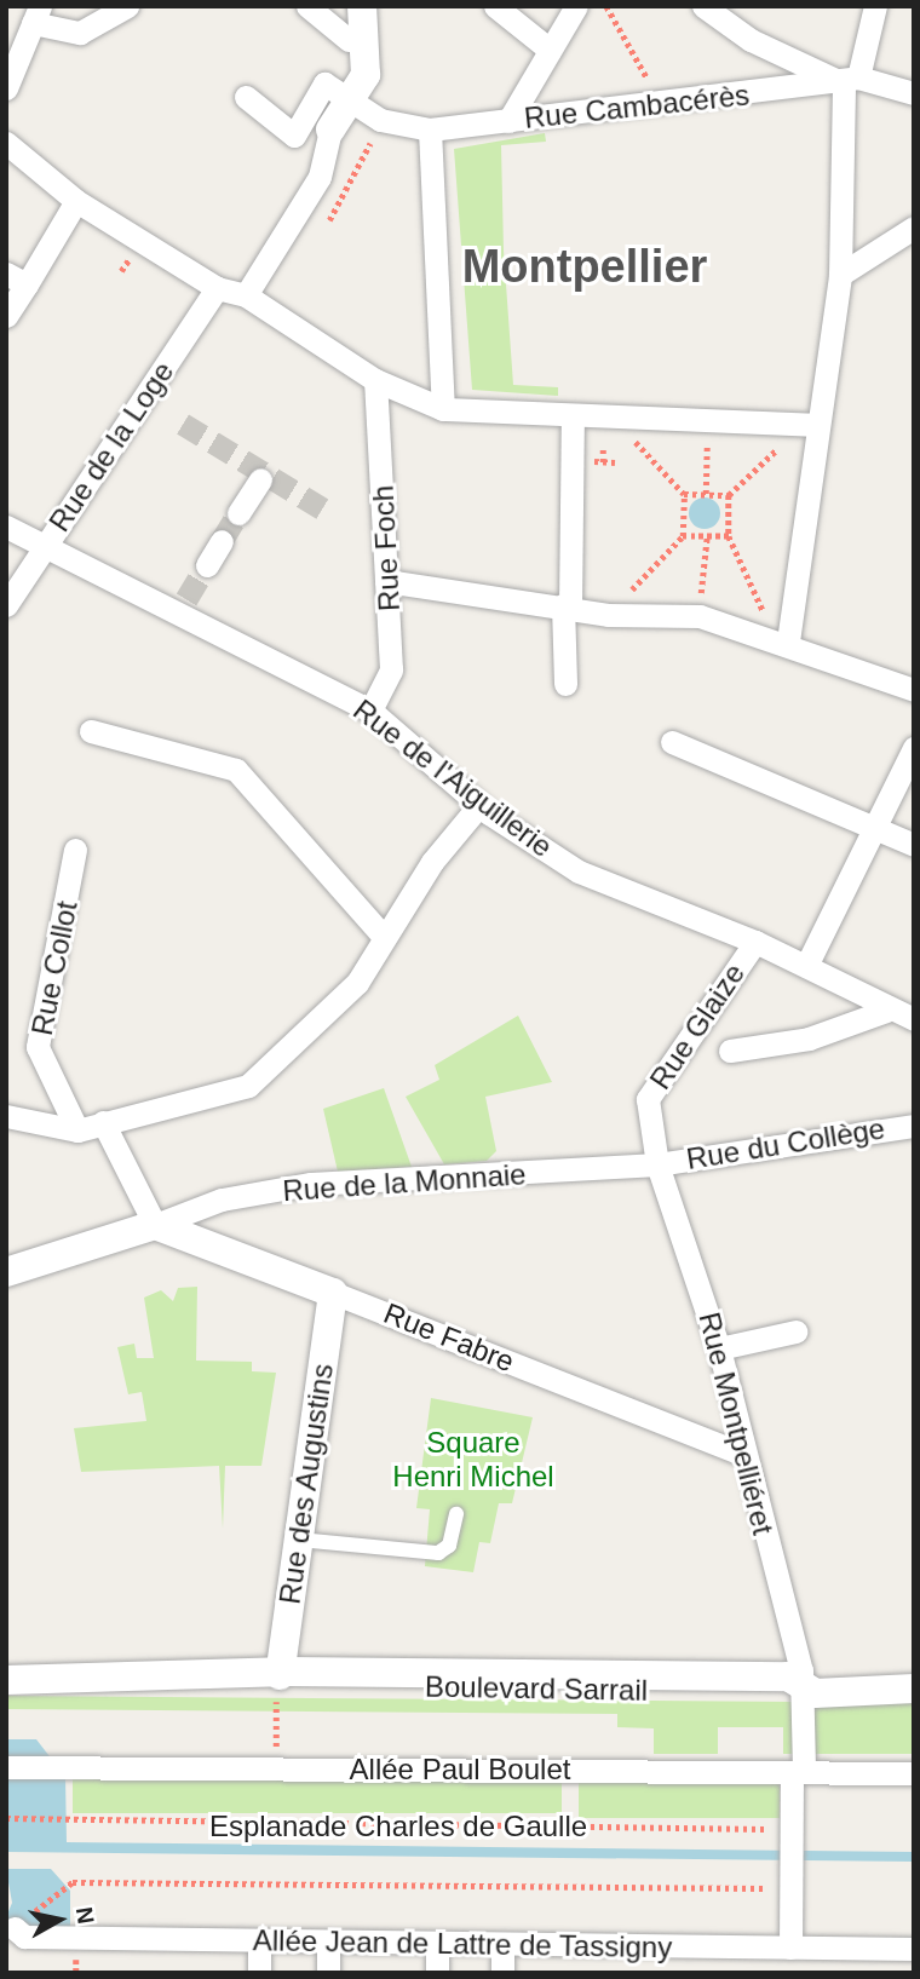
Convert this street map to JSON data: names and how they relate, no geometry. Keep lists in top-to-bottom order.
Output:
{
  "streets": {
    "street": [
      "Rue Cambacérès",
      "Rue de la Loge",
      "Rue Foch",
      "Rue de l'Aiguillerie",
      "Rue Collot",
      "Rue Glaize",
      "Rue du Collège",
      "Rue de la Monnaie",
      "Rue Fabre",
      "Rue Montpelliéret",
      "Rue des Augustins",
      "Boulevard Sarrail",
      "Allée Paul Boulet",
      "Allée Jean de Lattre de Tassigny"
    ],
    "path": ["Esplanade Charles de Gaulle"]
  },
  "crossings": [
    ["Rue de la Loge", "Rue de l'Aiguillerie"],
    ["Rue Foch", "Rue de l'Aiguillerie"],
    ["Rue de l'Aiguillerie", "Rue Glaize"],
    ["Rue Glaize", "Rue du Collège"],
    ["Rue Glaize", "Rue de la Monnaie"],
    ["Rue Glaize", "Rue Montpelliéret"],
    ["Rue du Collège", "Rue de la Monnaie"],
    ["Rue du Collège", "Rue Montpelliéret"],
    ["Rue de la Monnaie", "Rue Fabre"],
    ["Rue de la Monnaie", "Rue Montpelliéret"],
    ["Rue Fabre", "Rue Montpelliéret"],
    ["Rue Fabre", "Rue des Augustins"],
    ["Rue Montpelliéret", "Boulevard Sarrail"],
    ["Rue Montpelliéret", "Allée Paul Boulet"],
    ["Rue des Augustins", "Boulevard Sarrail"]
  ],
  "districts": ["Montpellier"],
  "parks": ["Square Henri Michel"],
  "north": "right"
}
